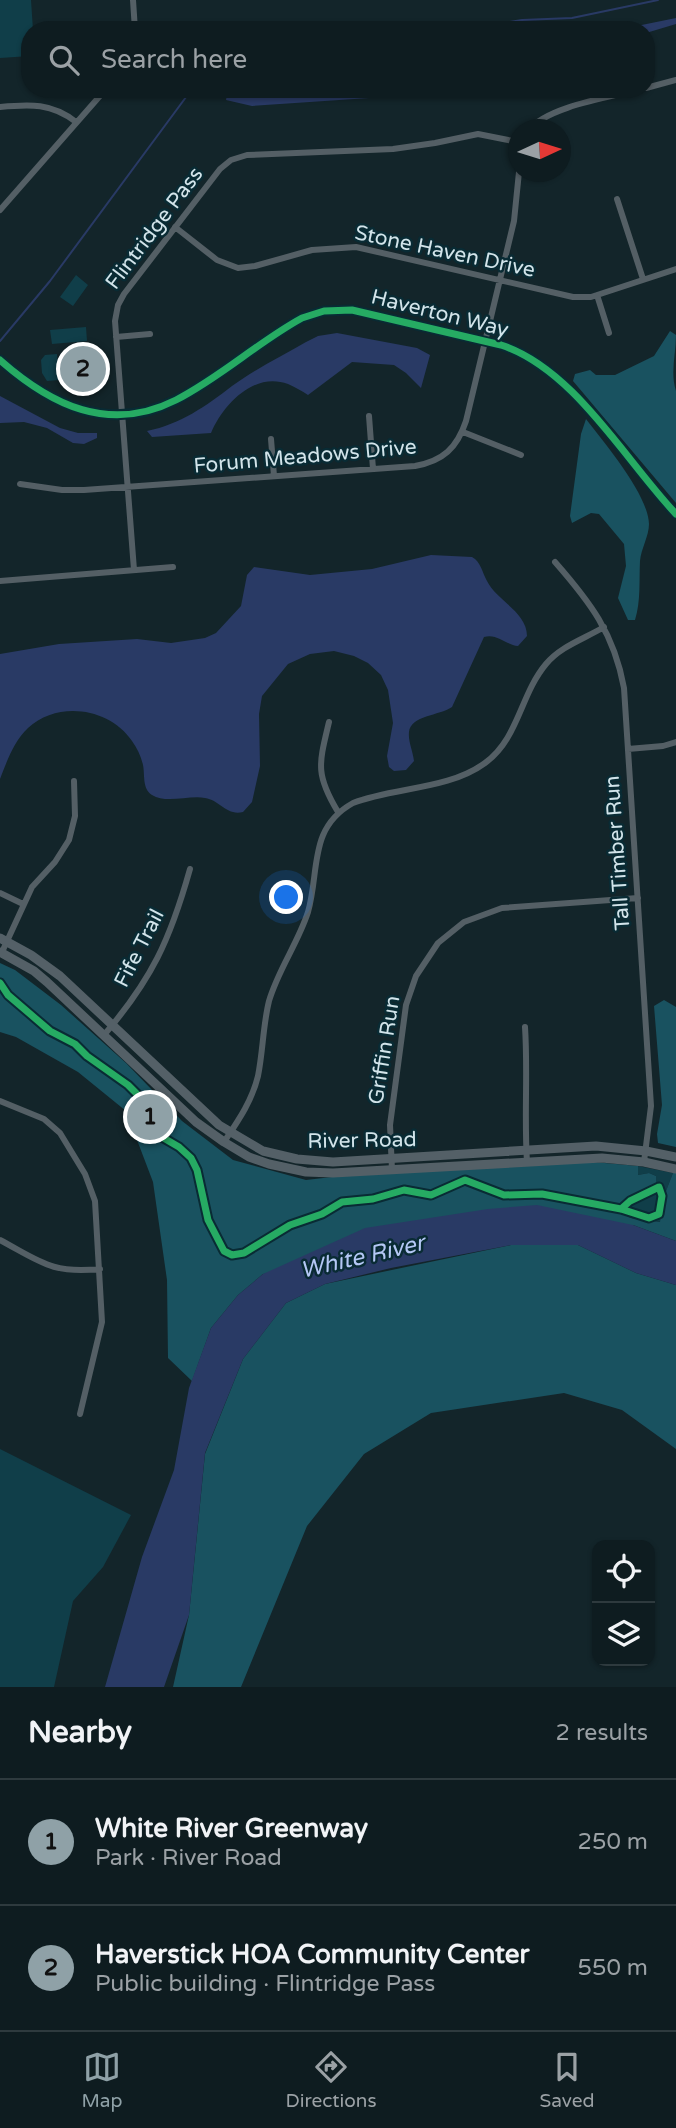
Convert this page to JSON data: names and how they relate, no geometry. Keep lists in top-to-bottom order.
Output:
{
  "streets": {
    "main road": ["River Road"],
    "street": [
      "Flintridge Pass",
      "Stone Haven Drive",
      "Haverton Way",
      "Forum Meadows Drive",
      "Tall Timber Run",
      "Fife Trail",
      "Griffin Run"
    ]
  },
  "crossings": [
    ["Flintridge Pass", "Stone Haven Drive"],
    ["Flintridge Pass", "Haverton Way"],
    ["Flintridge Pass", "Forum Meadows Drive"],
    ["Stone Haven Drive", "Forum Meadows Drive"],
    ["Haverton Way", "Forum Meadows Drive"],
    ["Tall Timber Run", "Griffin Run"],
    ["Tall Timber Run", "River Road"],
    ["Fife Trail", "River Road"],
    ["Griffin Run", "River Road"]
  ],
  "water": ["White River"],
  "north": "right",
  "page": {
    "search": "Search here",
    "pins": ["2", "1"],
    "heading": ["Nearby", "2 results"],
    "list": [
      {
        "mark": "1",
        "name": "White River Greenway",
        "note": "Park · River Road",
        "value": "250 m"
      },
      {
        "mark": "2",
        "name": "Haverstick HOA Community Center",
        "note": "Public building · Flintridge Pass",
        "value": "550 m"
      }
    ],
    "nav": ["Map", "Directions", "Saved"]
  }
}
